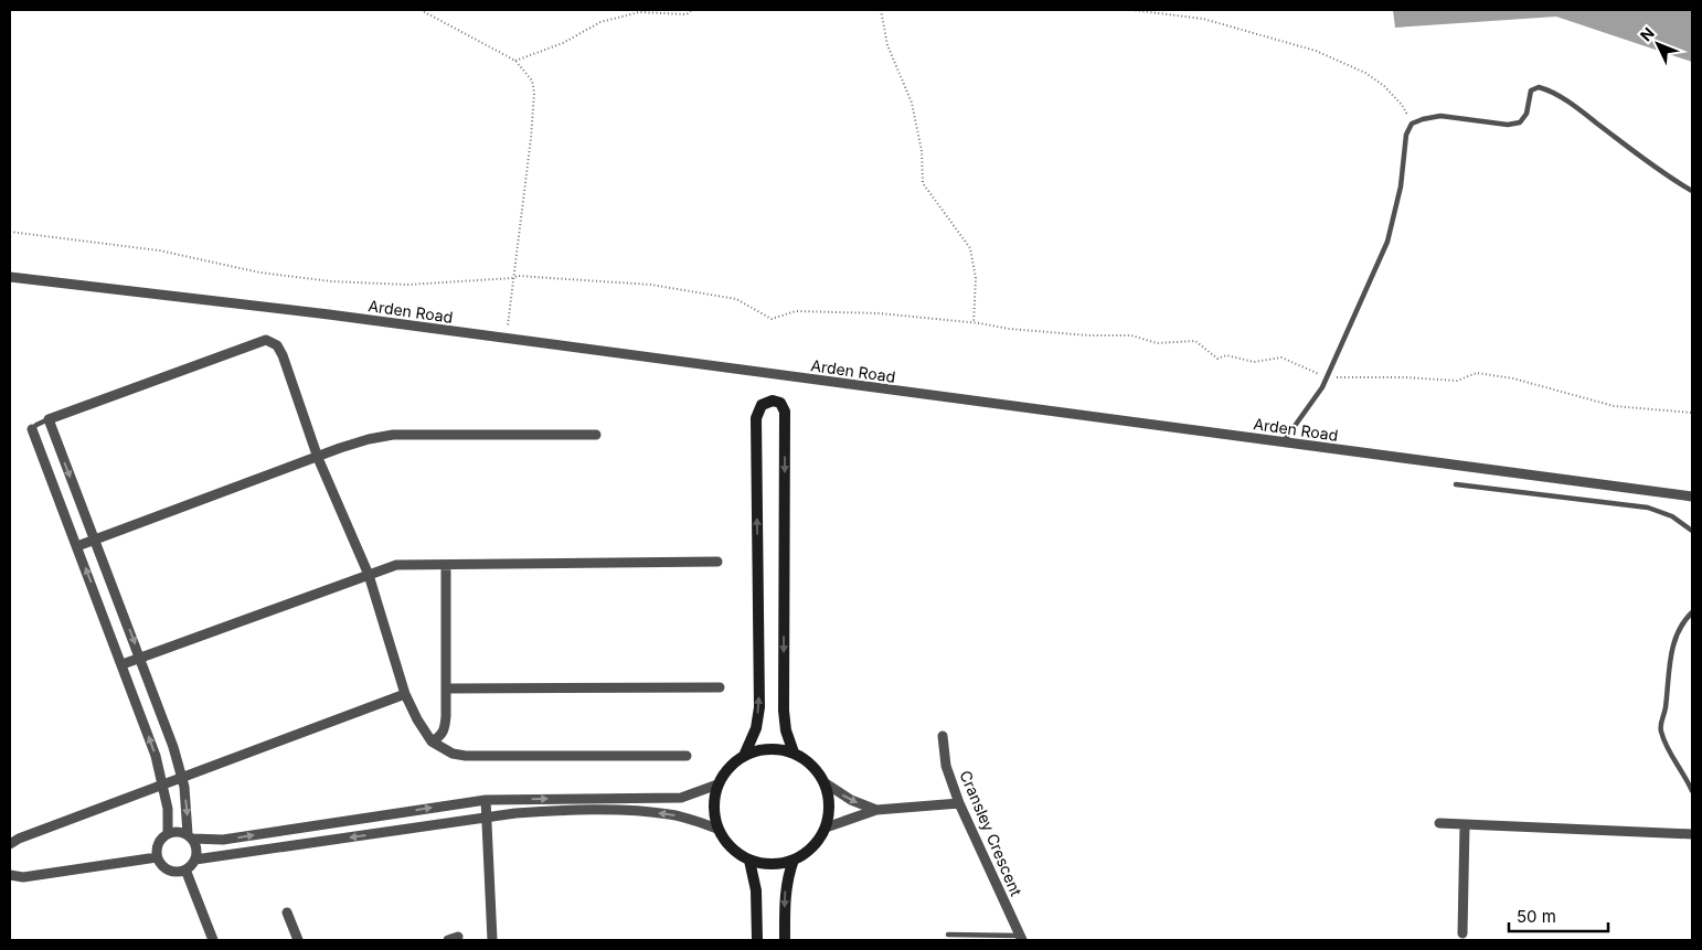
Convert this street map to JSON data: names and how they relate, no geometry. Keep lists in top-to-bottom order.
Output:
{
  "streets": {
    "street": ["Arden Road", "Cransley Crescent"]
  },
  "scale_bar": "50 m",
  "north": "top left"
}
